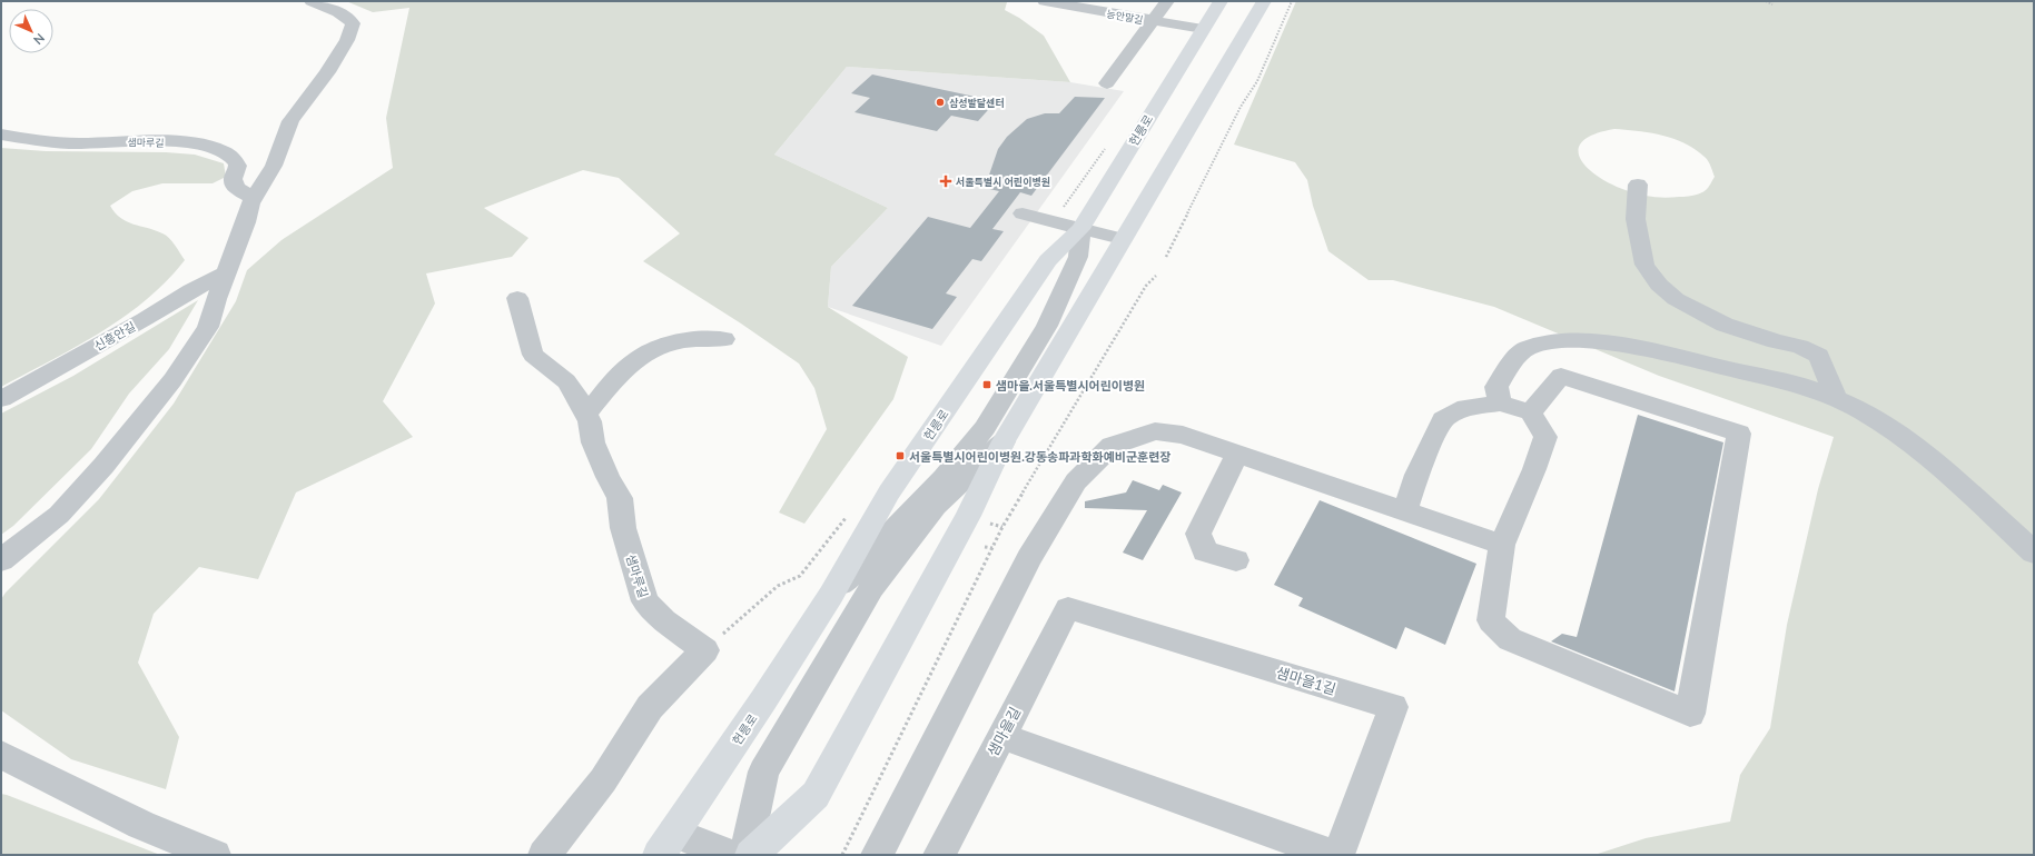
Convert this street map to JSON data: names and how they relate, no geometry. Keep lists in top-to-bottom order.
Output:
{
  "streets": {
    "main road": ["헌릉로"],
    "street": [
      "능안말길",
      "샘마루길",
      "신흥안길",
      "샘마을1길",
      "샘마을길"
    ]
  },
  "crossings": [
    ["능안말길", "헌릉로"],
    ["샘마을1길", "샘마을길"]
  ],
  "places": {
    "other": ["삼성발달센터"],
    "health": ["서울특별시 어린이병원"],
    "transit": ["샘마을.서울특별시어린이병원", "서울특별시어린이병원.강동송파과학화예비군훈련장"]
  },
  "north": "bottom right"
}
